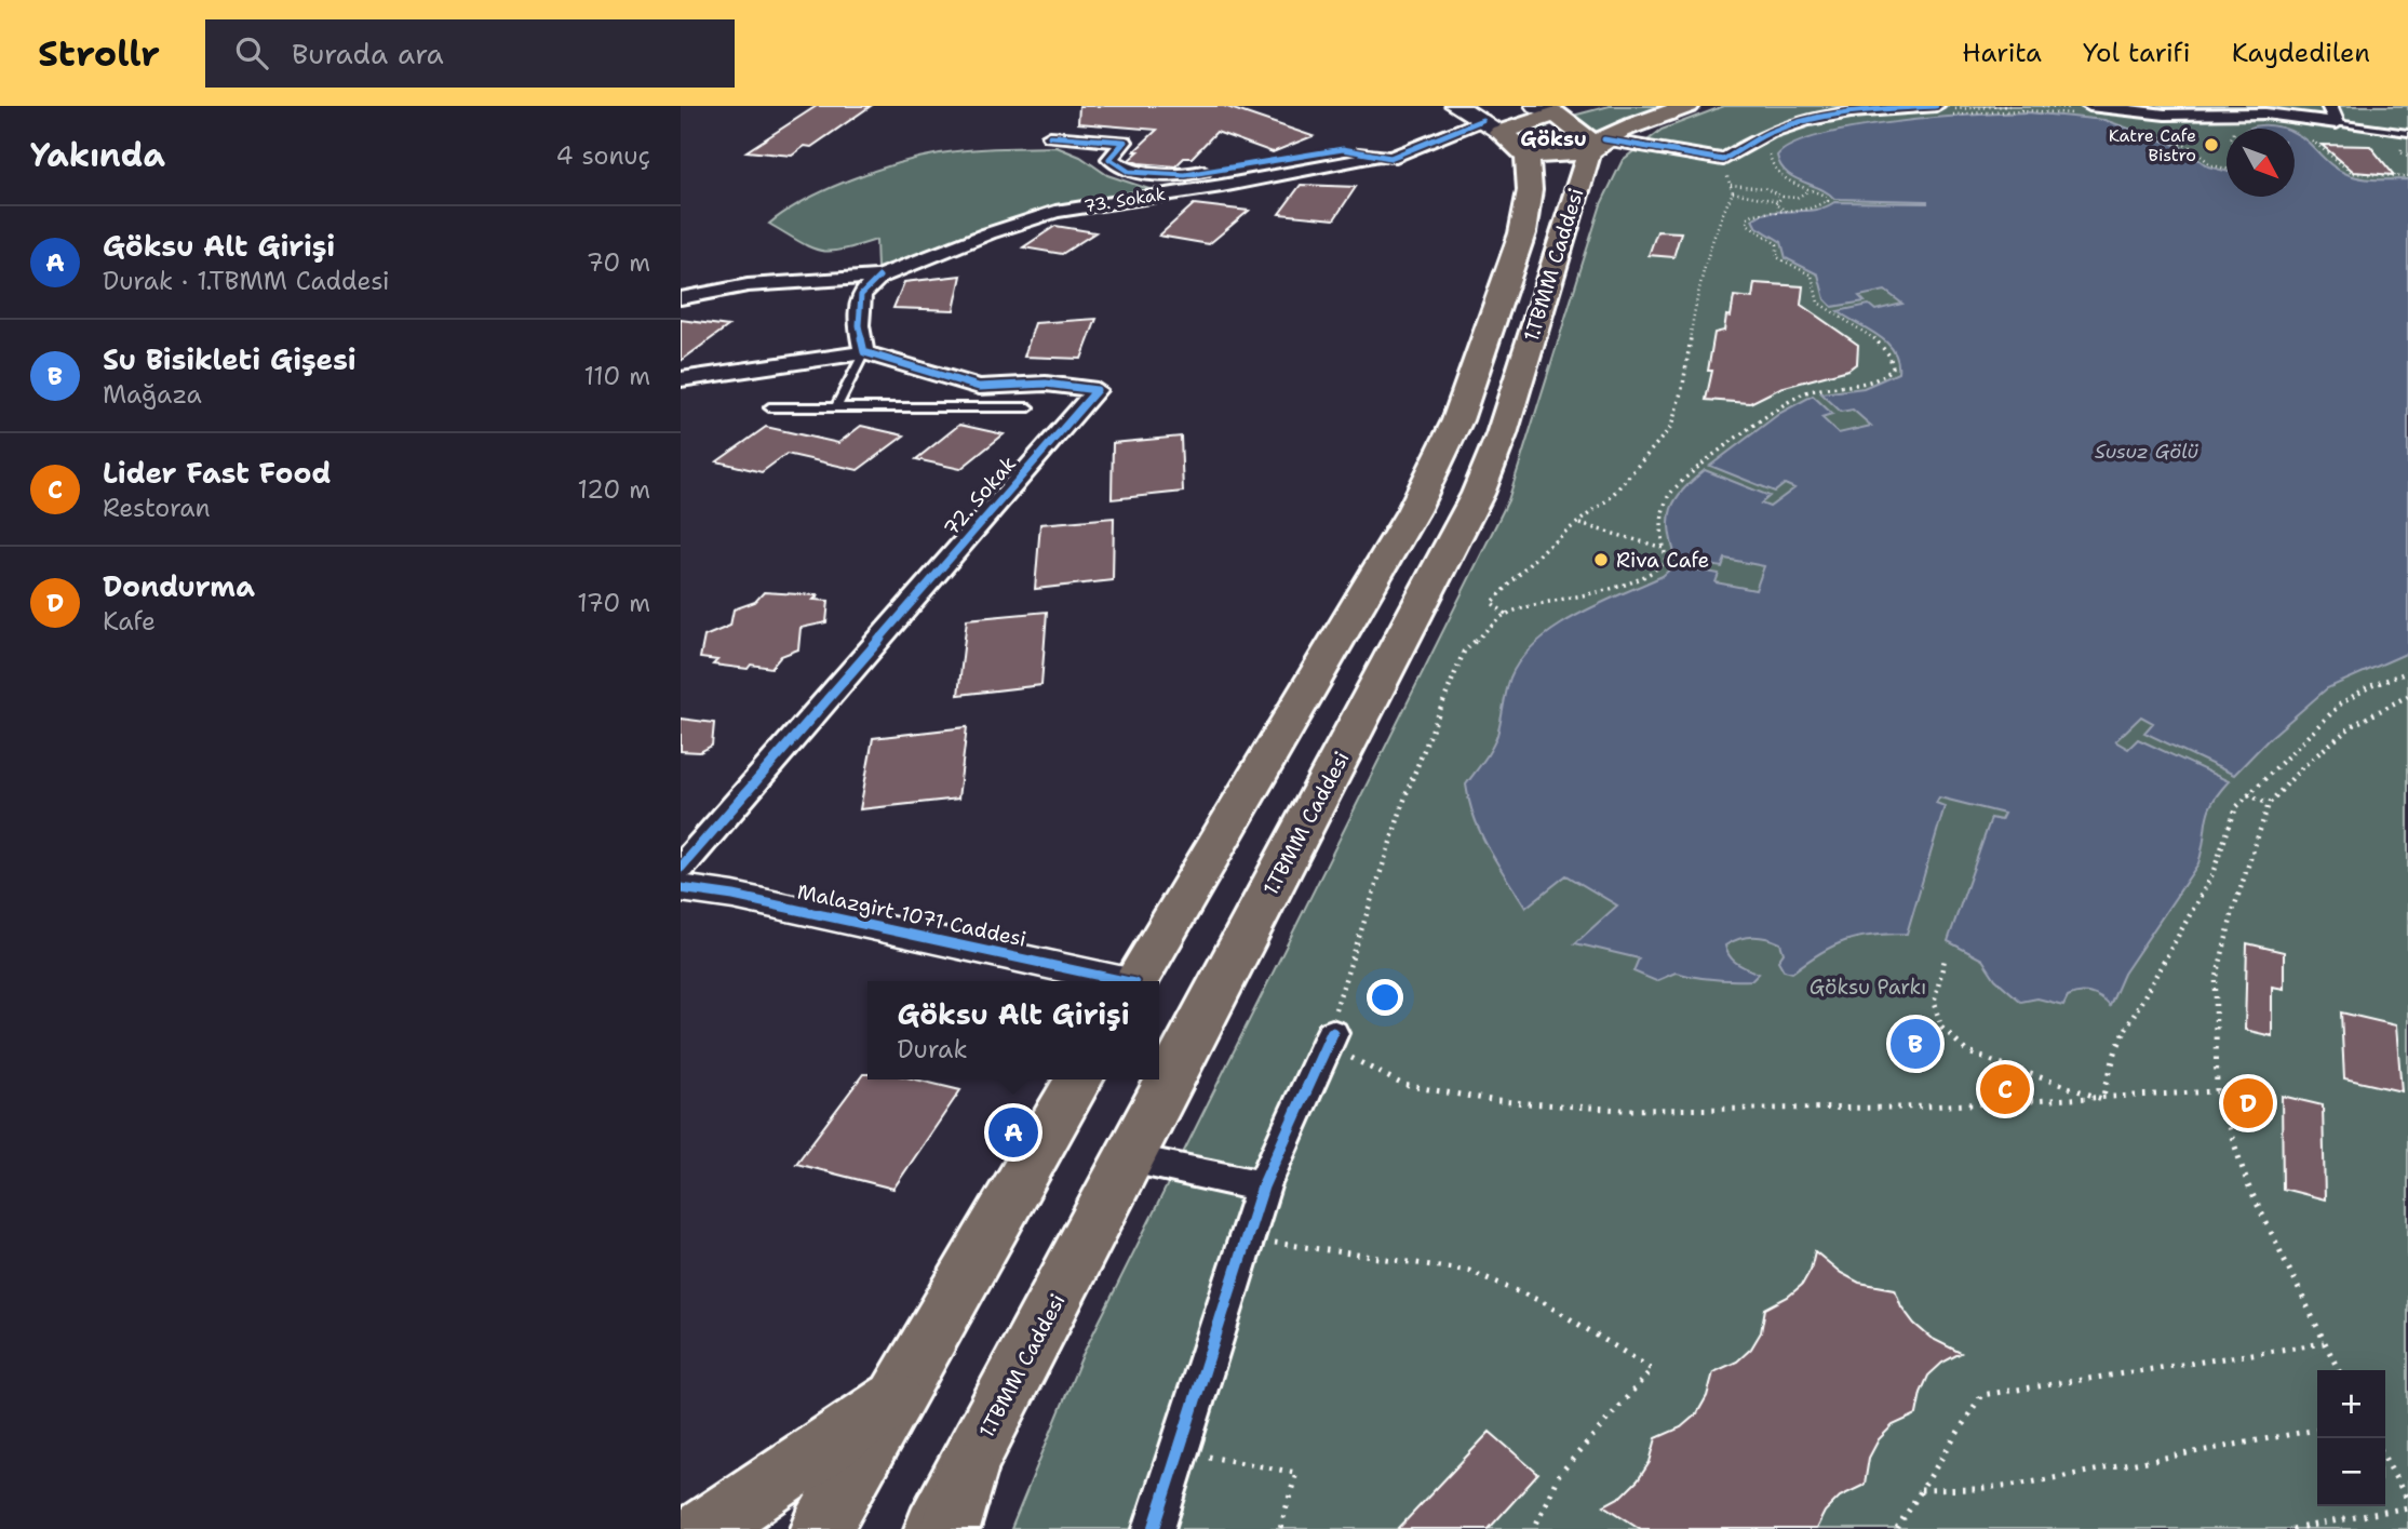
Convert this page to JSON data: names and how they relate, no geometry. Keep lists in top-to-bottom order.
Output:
{
  "streets": {
    "main road": ["1.TBMM Caddesi"],
    "street": ["73. Sokak", "72. Sokak", "Malazgirt 1071 Caddesi"]
  },
  "districts": ["Göksu"],
  "water": ["Susuz Gölü"],
  "parks": ["Göksu Parkı"],
  "places": ["Katre Cafe Bistro", "Riva Cafe"],
  "north": "bottom right",
  "page": {
    "header": "Strollr",
    "search": "Burada ara",
    "nav": ["Harita", "Yol tarifi", "Kaydedilen"],
    "heading": ["Yakında", "4 sonuç"],
    "list": [
      {
        "mark": "A",
        "name": "Göksu Alt Girişi",
        "note": "Durak · 1.TBMM Caddesi",
        "value": "70 m"
      },
      {
        "mark": "B",
        "name": "Su Bisikleti Gişesi",
        "note": "Mağaza",
        "value": "110 m"
      },
      {
        "mark": "C",
        "name": "Lider Fast Food",
        "note": "Restoran",
        "value": "120 m"
      },
      {
        "mark": "D",
        "name": "Dondurma",
        "note": "Kafe",
        "value": "170 m"
      }
    ],
    "popup": ["Göksu Alt Girişi", "Durak"],
    "pins": [
      "B",
      "C",
      "D",
      "A"
    ],
    "map_buttons": ["+", "−"]
  }
}
